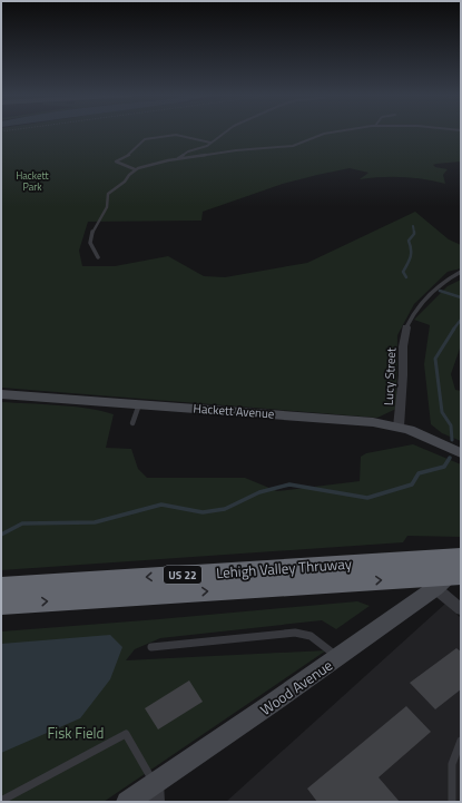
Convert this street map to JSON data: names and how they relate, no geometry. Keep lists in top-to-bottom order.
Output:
{
  "streets": {
    "highway": ["Lehigh Valley Thruway", "US 22"],
    "main road": ["Hackett Avenue", "Wood Avenue"],
    "street": ["Lucy Street"]
  },
  "crossings": [
    ["Lucy Street", "Hackett Avenue"]
  ],
  "parks": ["Hackett Park", "Fisk Field"]
}
